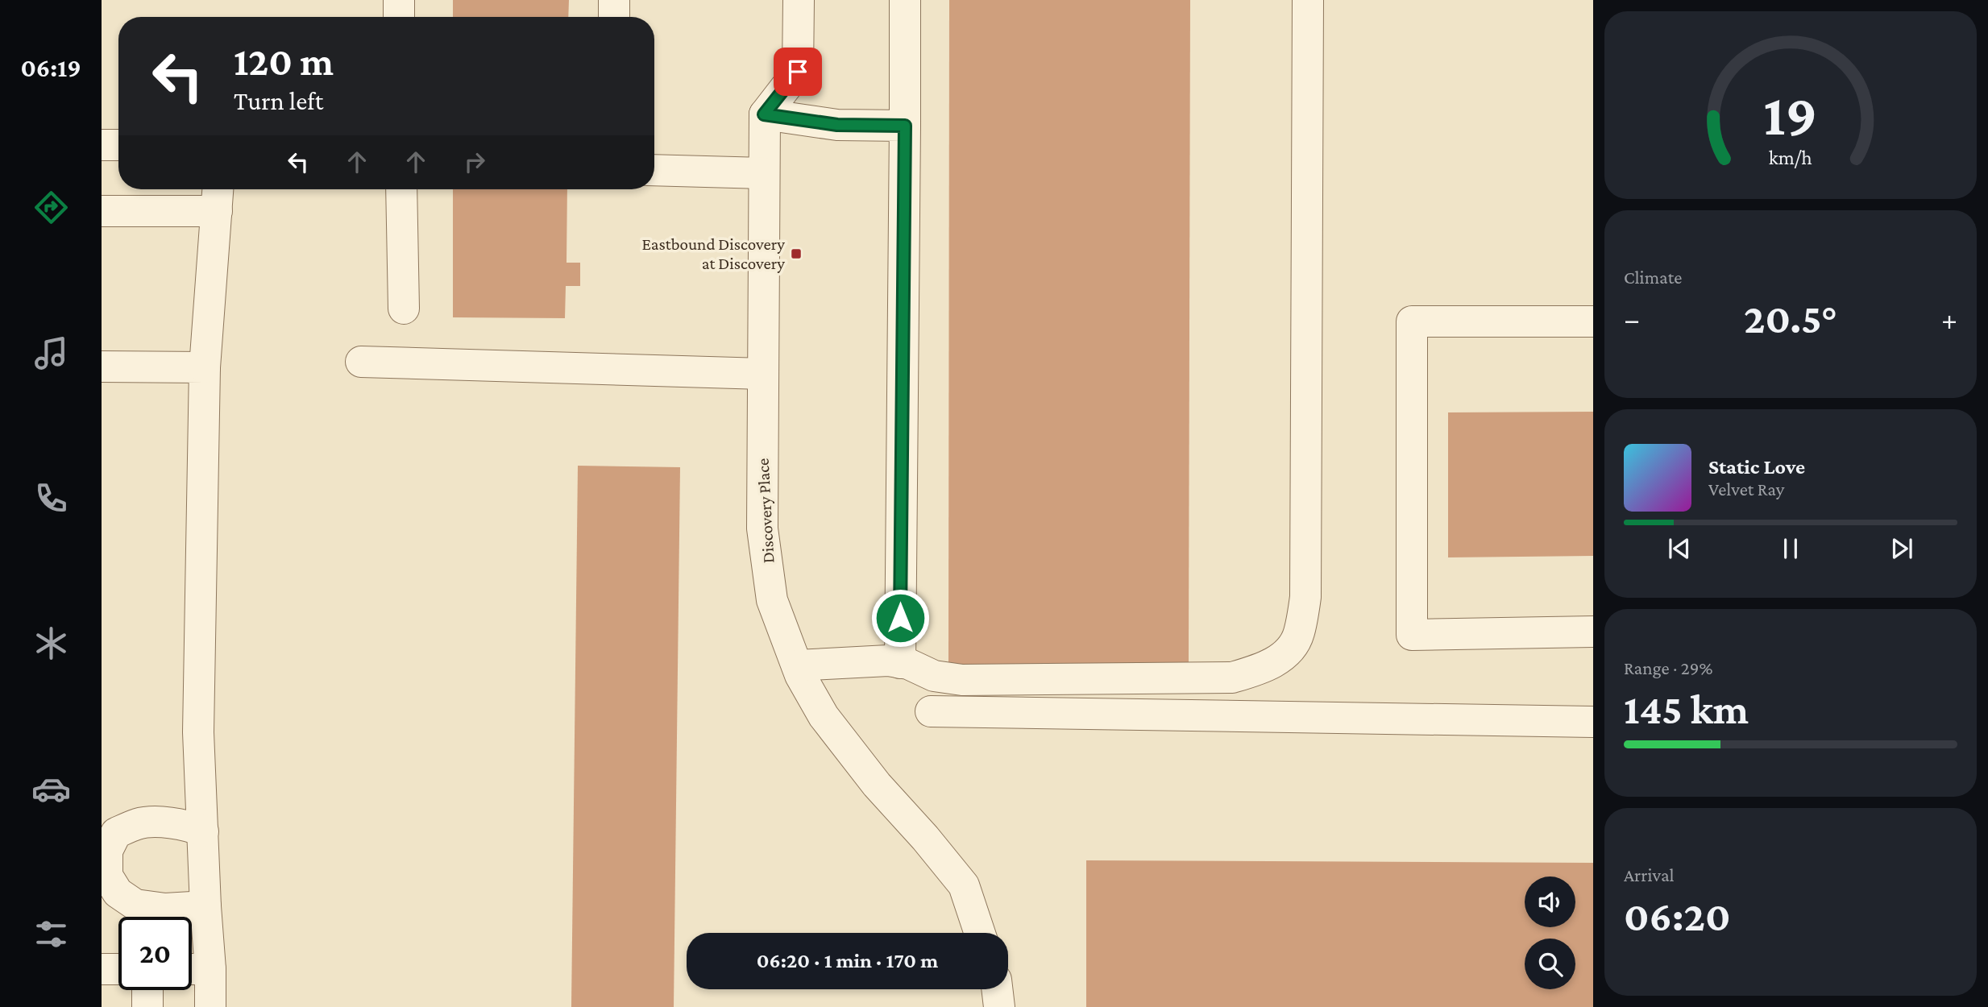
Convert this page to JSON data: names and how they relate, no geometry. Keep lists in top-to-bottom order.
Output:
{
  "streets": {
    "street": ["Discovery Place"]
  },
  "places": {
    "transit": ["Eastbound Discovery at Discovery"]
  },
  "page": {
    "tabs": "06:19",
    "turn": ["120 m", "Turn left"],
    "tile": [
      "Climate",
      ["Range · 29%", "145 km"],
      ["Arrival", "06:20"]
    ],
    "heat": ["−", "20.5°", "+"],
    "song": ["Static Love", "Velvet Ray"],
    "limit": "20",
    "trip": "06:20 · 1 min · 170 m",
    "gauge": ["19", "km/h"]
  }
}
